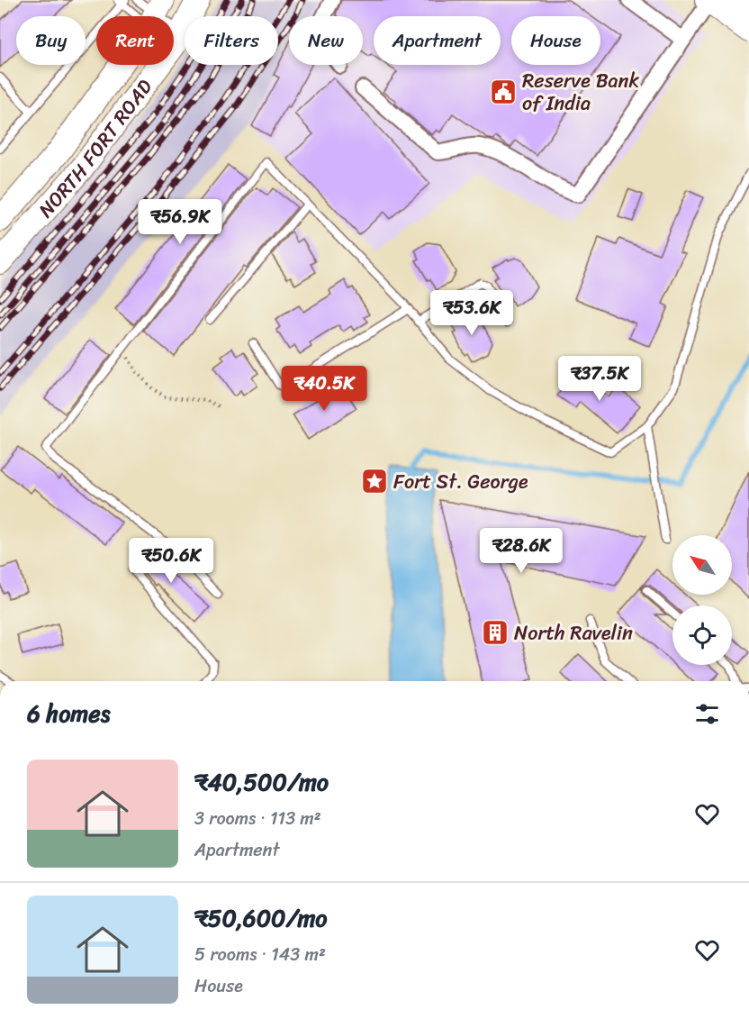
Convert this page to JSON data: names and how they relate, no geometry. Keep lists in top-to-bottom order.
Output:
{
  "streets": {
    "main road": ["NORTH FORT ROAD"]
  },
  "places": {
    "public building": ["Reserve Bank of India"],
    "place": ["Fort St. George"],
    "building": ["North Ravelin"]
  },
  "north": "top left",
  "page": {
    "chip": [
      "Buy",
      "Rent",
      "Filters",
      "New",
      "Apartment",
      "House"
    ],
    "price": [
      "₹56.9K",
      "₹53.6K",
      "₹37.5K",
      "₹40.5K",
      "₹28.6K",
      "₹50.6K"
    ],
    "heading": "6 homes",
    "list": [
      {
        "name": "₹40,500/mo",
        "note": "3 rooms · 113 m² · Apartment"
      },
      {
        "name": "₹50,600/mo",
        "note": "5 rooms · 143 m² · House"
      }
    ]
  }
}
